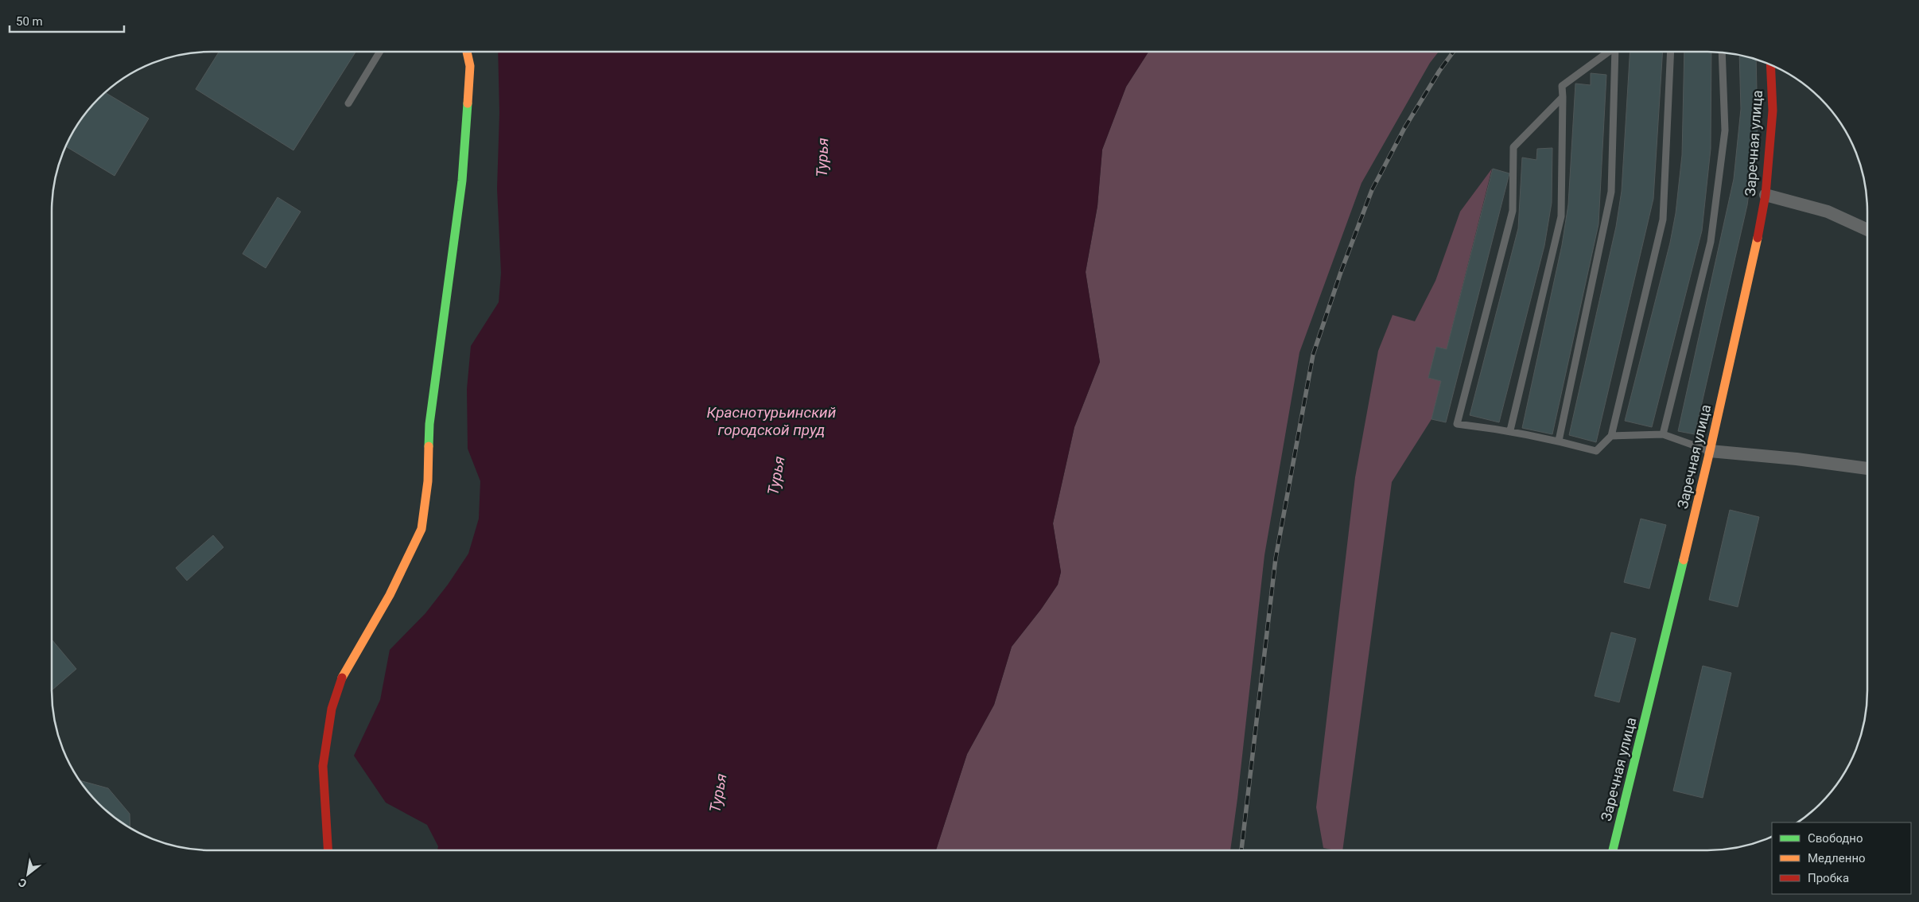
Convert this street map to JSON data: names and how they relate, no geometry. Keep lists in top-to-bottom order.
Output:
{
  "streets": {
    "street": ["Заречная улица"]
  },
  "water": ["Турья", "Краснотурьинский городской пруд"],
  "legend": ["Свободно", "Медленно", "Пробка"],
  "scale_bar": "50 m",
  "north": "bottom left"
}
